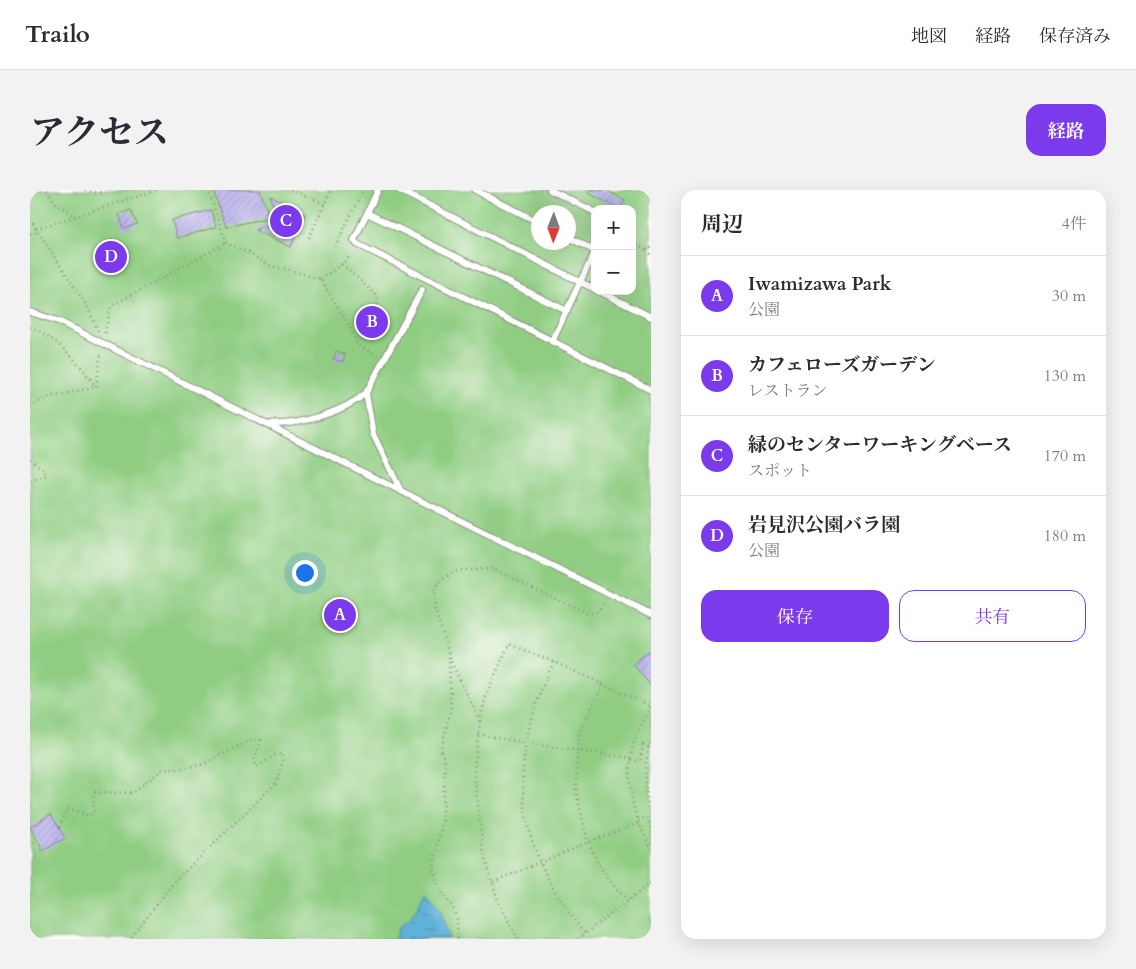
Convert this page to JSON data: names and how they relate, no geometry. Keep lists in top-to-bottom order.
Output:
{
  "north": "bottom",
  "page": {
    "header": "Trailo",
    "nav": ["地図", "経路", "保存済み"],
    "title": "アクセス",
    "buttons": [
      "経路",
      ["保存", "共有"]
    ],
    "heading": ["周辺", "4件"],
    "pins": [
      "C",
      "D",
      "B",
      "A"
    ],
    "map_buttons": ["+", "−"],
    "list": [
      {
        "mark": "A",
        "name": "Iwamizawa Park",
        "note": "公園",
        "value": "30 m"
      },
      {
        "mark": "B",
        "name": "カフェローズガーデン",
        "note": "レストラン",
        "value": "130 m"
      },
      {
        "mark": "C",
        "name": "緑のセンターワーキングベース",
        "note": "スポット",
        "value": "170 m"
      },
      {
        "mark": "D",
        "name": "岩見沢公園バラ園",
        "note": "公園",
        "value": "180 m"
      }
    ]
  }
}
